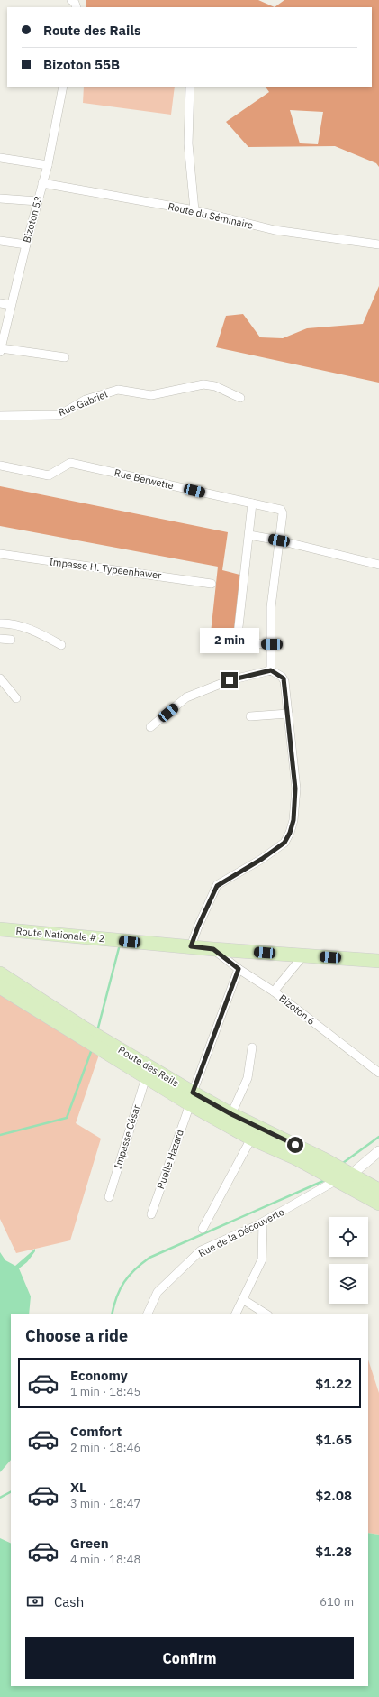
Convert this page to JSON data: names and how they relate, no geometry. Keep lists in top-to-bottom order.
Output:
{
  "streets": {
    "main road": ["Route Nationale # 2", "Route des Rails"],
    "street": [
      "Route du Séminaire",
      "Bizoton 53",
      "Rue Gabriel",
      "Rue Berwette",
      "Impasse H. Typeenhawer",
      "Bizoton 6",
      "Impasse César",
      "Ruelle Hazard",
      "Rue de la Découverte"
    ]
  },
  "crossings": [
    ["Route du Séminaire", "Bizoton 53"],
    ["Route Nationale # 2", "Bizoton 6"],
    ["Bizoton 6", "Ruelle Hazard"],
    ["Route des Rails", "Impasse César"],
    ["Route des Rails", "Ruelle Hazard"],
    ["Route des Rails", "Rue de la Découverte"]
  ],
  "page": {
    "banner": ["Route des Rails", "Bizoton 55B"],
    "bubble": "2 min",
    "heading": "Choose a ride",
    "list": [
      {
        "name": "Economy",
        "note": "1 min · 18:45",
        "value": "$1.22"
      },
      {
        "name": "Comfort",
        "note": "2 min · 18:46",
        "value": "$1.65"
      },
      {
        "name": "XL",
        "note": "3 min · 18:47",
        "value": "$2.08"
      },
      {
        "name": "Green",
        "note": "4 min · 18:48",
        "value": "$1.28"
      }
    ],
    "pay": ["Cash", "610 m"],
    "buttons": "Confirm"
  }
}
